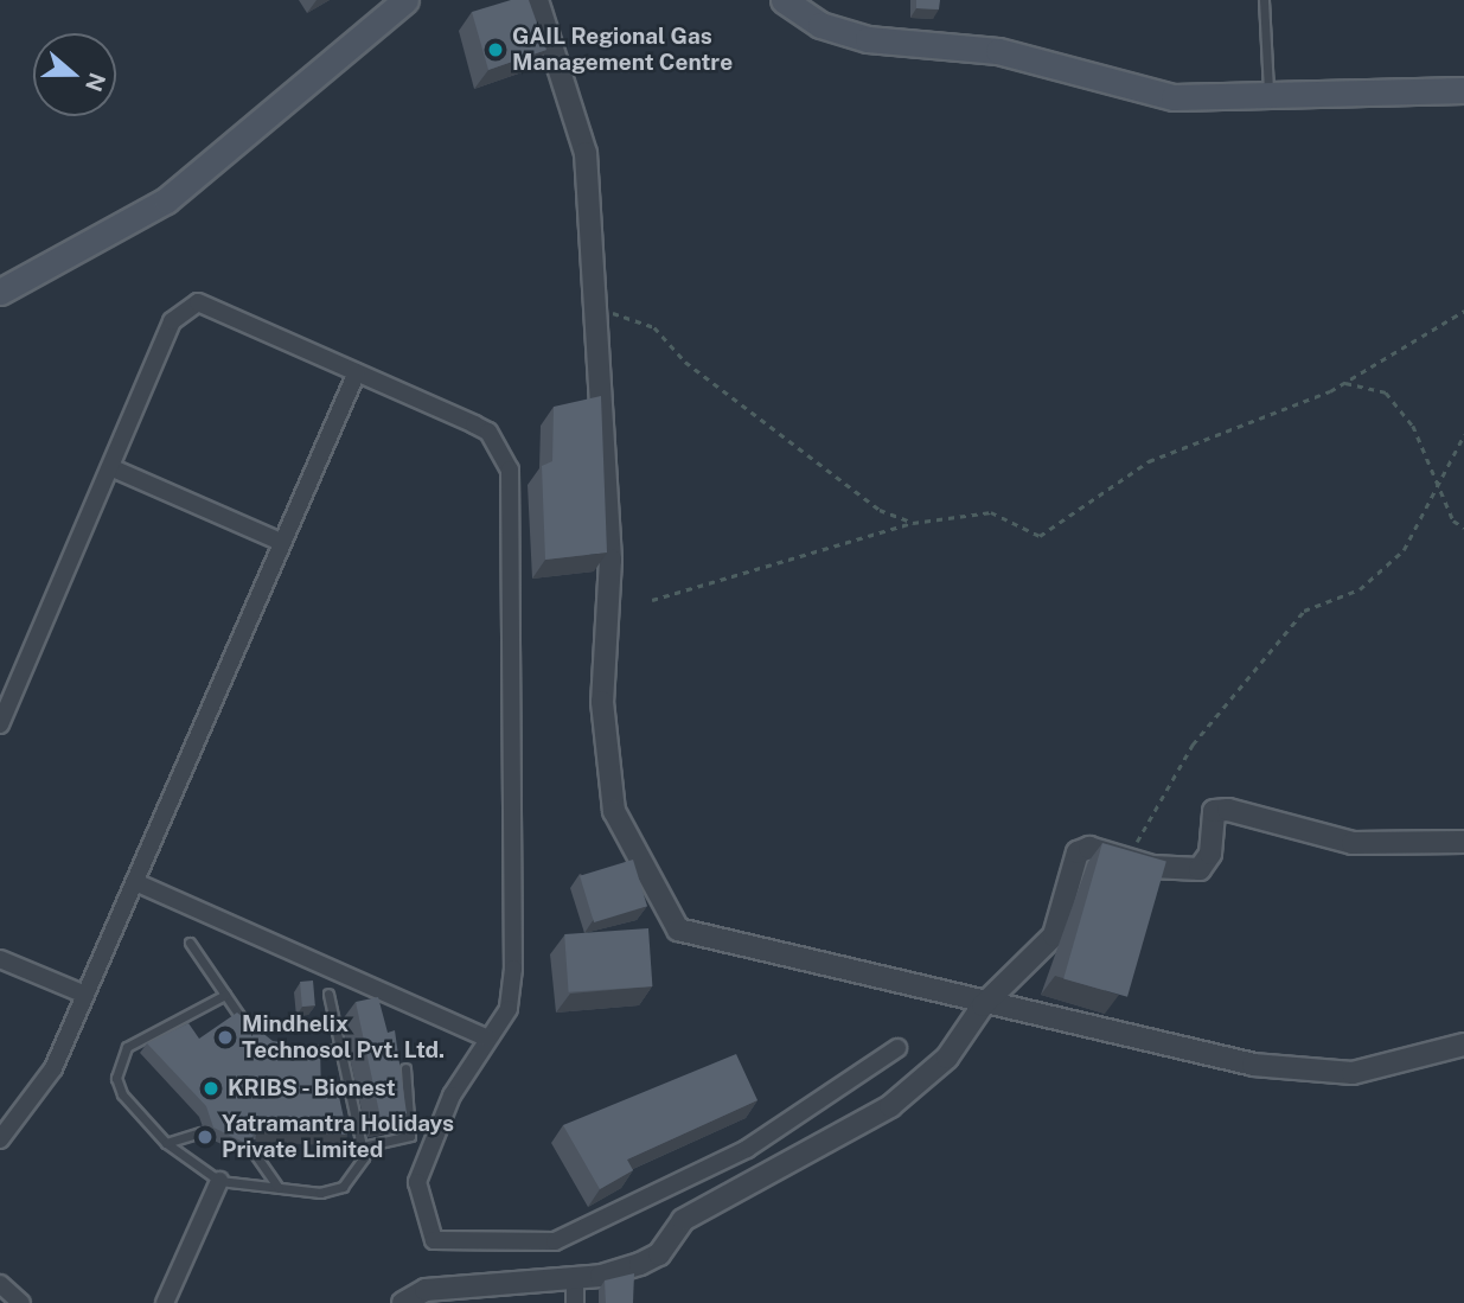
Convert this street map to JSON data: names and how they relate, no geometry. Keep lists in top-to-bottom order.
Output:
{
  "places": [
    "GAIL Regional Gas Management Centre",
    "Mindhelix Technosol Pvt. Ltd.",
    "KRIBS - Bionest",
    "Yatramantra Holidays Private Limited"
  ],
  "north": "right"
}
